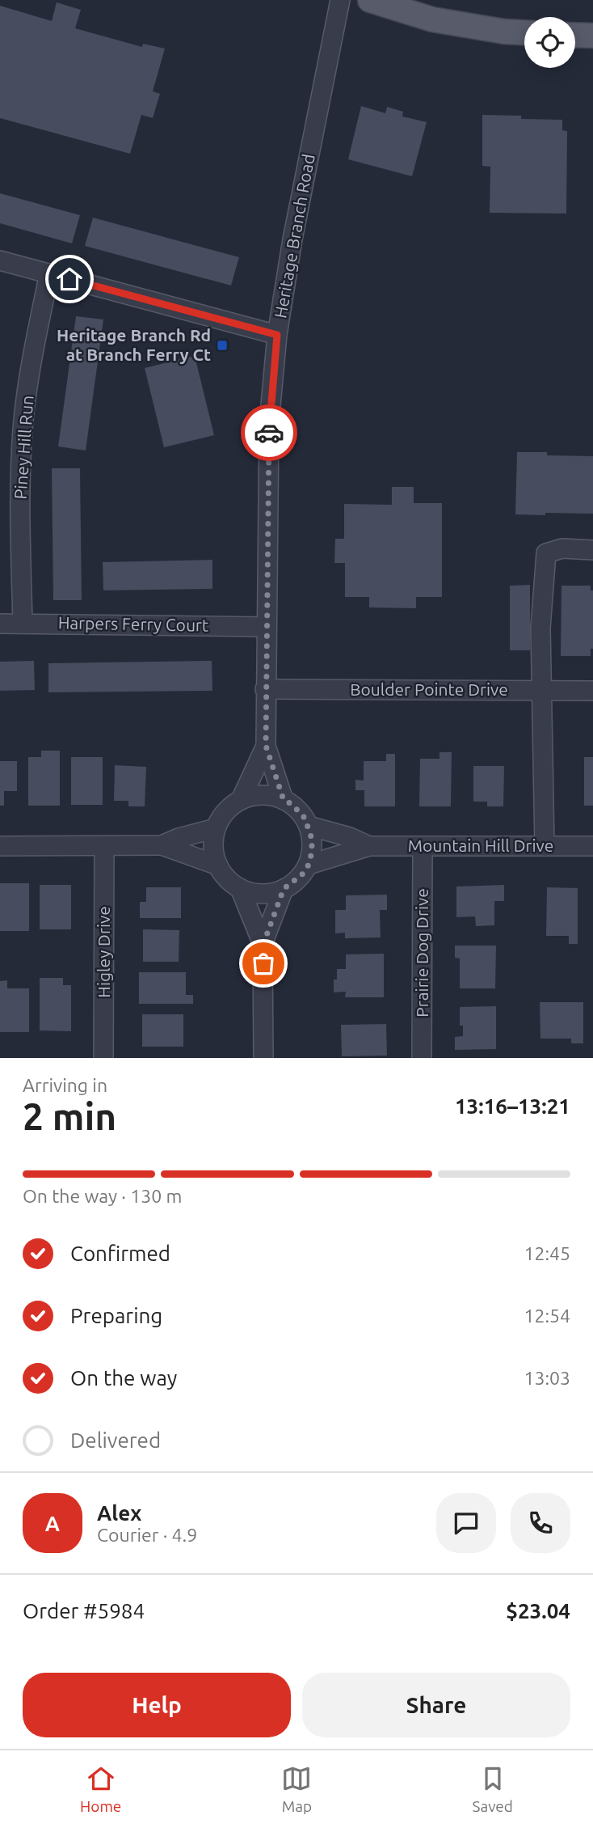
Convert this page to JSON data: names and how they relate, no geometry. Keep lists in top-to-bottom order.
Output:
{
  "streets": {
    "street": [
      "Heritage Branch Road",
      "Piney Hill Run",
      "Harpers Ferry Court",
      "Boulder Pointe Drive",
      "Mountain Hill Drive",
      "Higley Drive",
      "Prairie Dog Drive"
    ]
  },
  "crossings": [
    ["Heritage Branch Road", "Harpers Ferry Court"],
    ["Heritage Branch Road", "Boulder Pointe Drive"],
    ["Heritage Branch Road", "Mountain Hill Drive"],
    ["Piney Hill Run", "Harpers Ferry Court"],
    ["Mountain Hill Drive", "Prairie Dog Drive"]
  ],
  "places": {
    "transit": ["Heritage Branch Rd at Branch Ferry Ct"]
  },
  "page": {
    "heading": ["2 min", "Arriving in", "13:16–13:21"],
    "panel": [
      "Alex",
      "Courier · 4.9",
      "Order #5984",
      "$23.04"
    ],
    "bar": "On the way · 130 m",
    "list": [
      ["Confirmed", "12:45"],
      ["Preparing", "12:54"],
      ["On the way", "13:03"],
      "Delivered"
    ],
    "round": "A",
    "buttons": ["Help", "Share"],
    "tabs": ["Home", "Map", "Saved"]
  }
}
